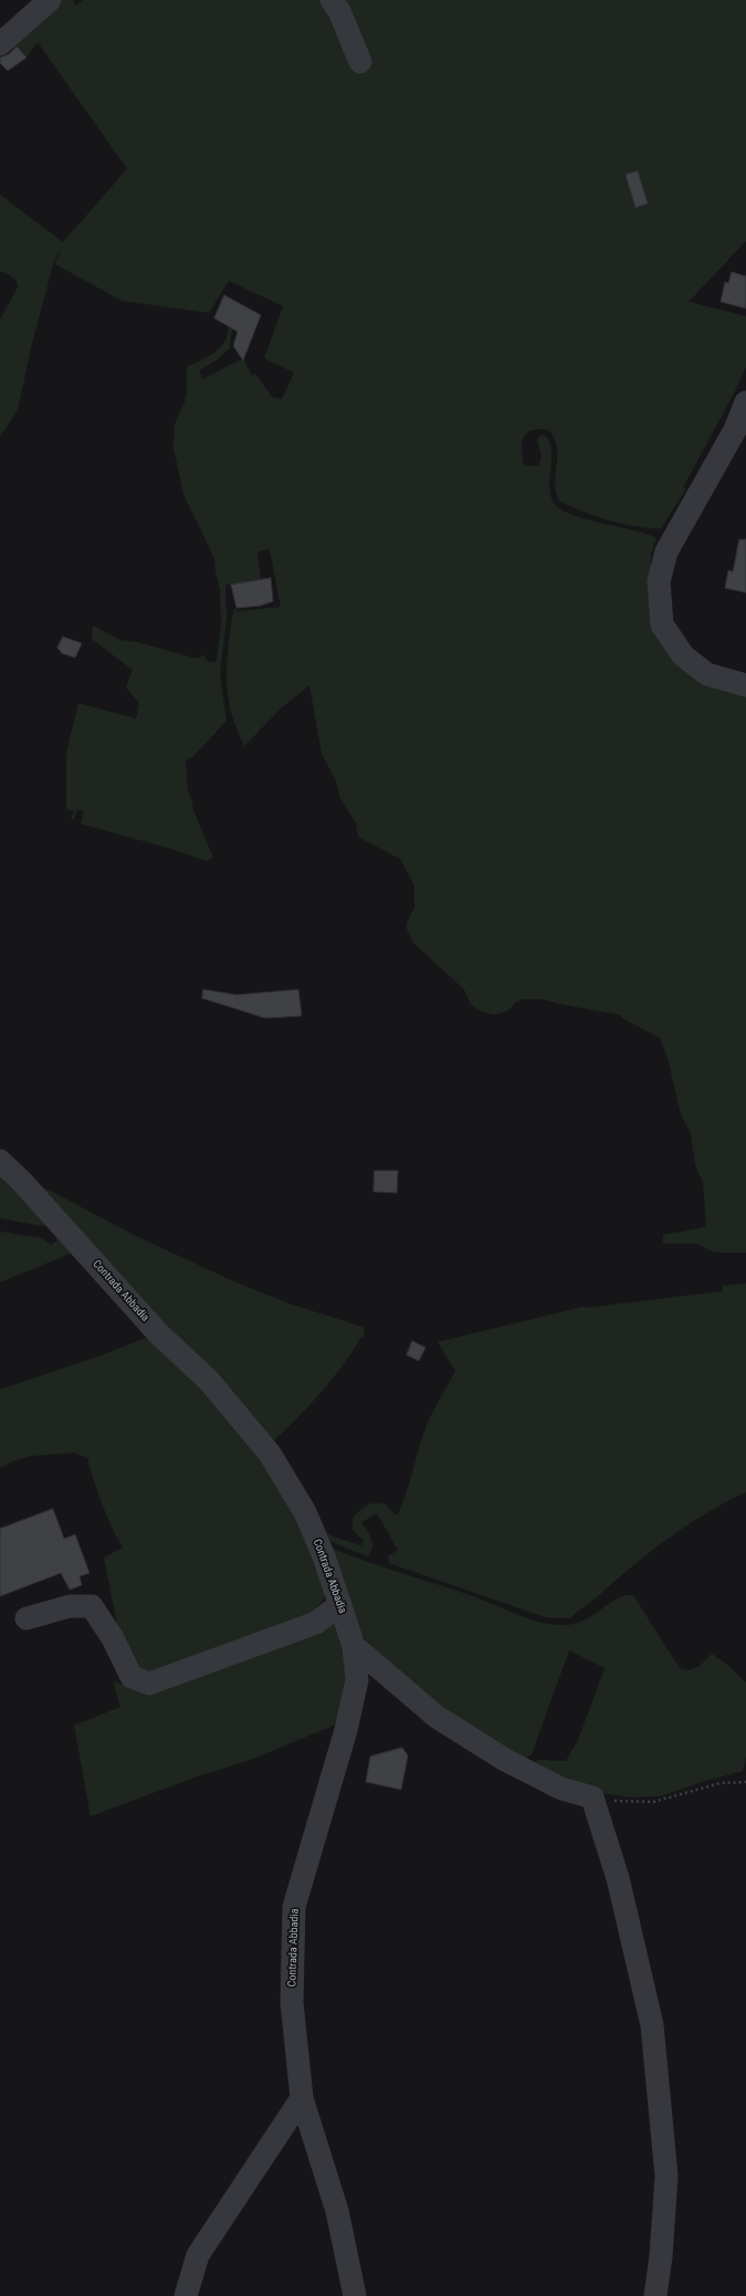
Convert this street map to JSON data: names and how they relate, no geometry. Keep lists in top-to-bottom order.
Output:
{
  "streets": {
    "street": ["Contrada Abbadia"]
  }
}
